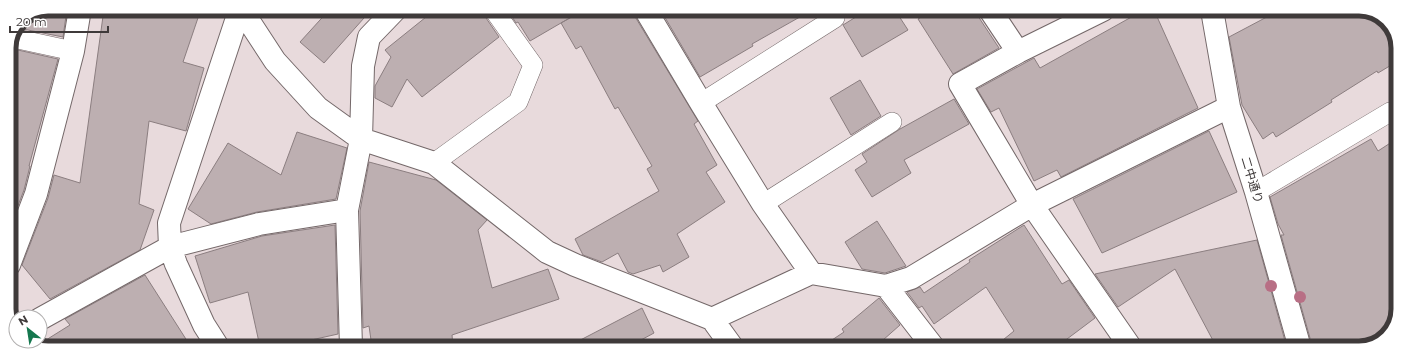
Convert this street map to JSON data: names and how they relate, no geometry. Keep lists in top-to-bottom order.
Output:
{
  "streets": {
    "street": ["二中通り"]
  },
  "scale_bar": "20 m",
  "north": "top left"
}
